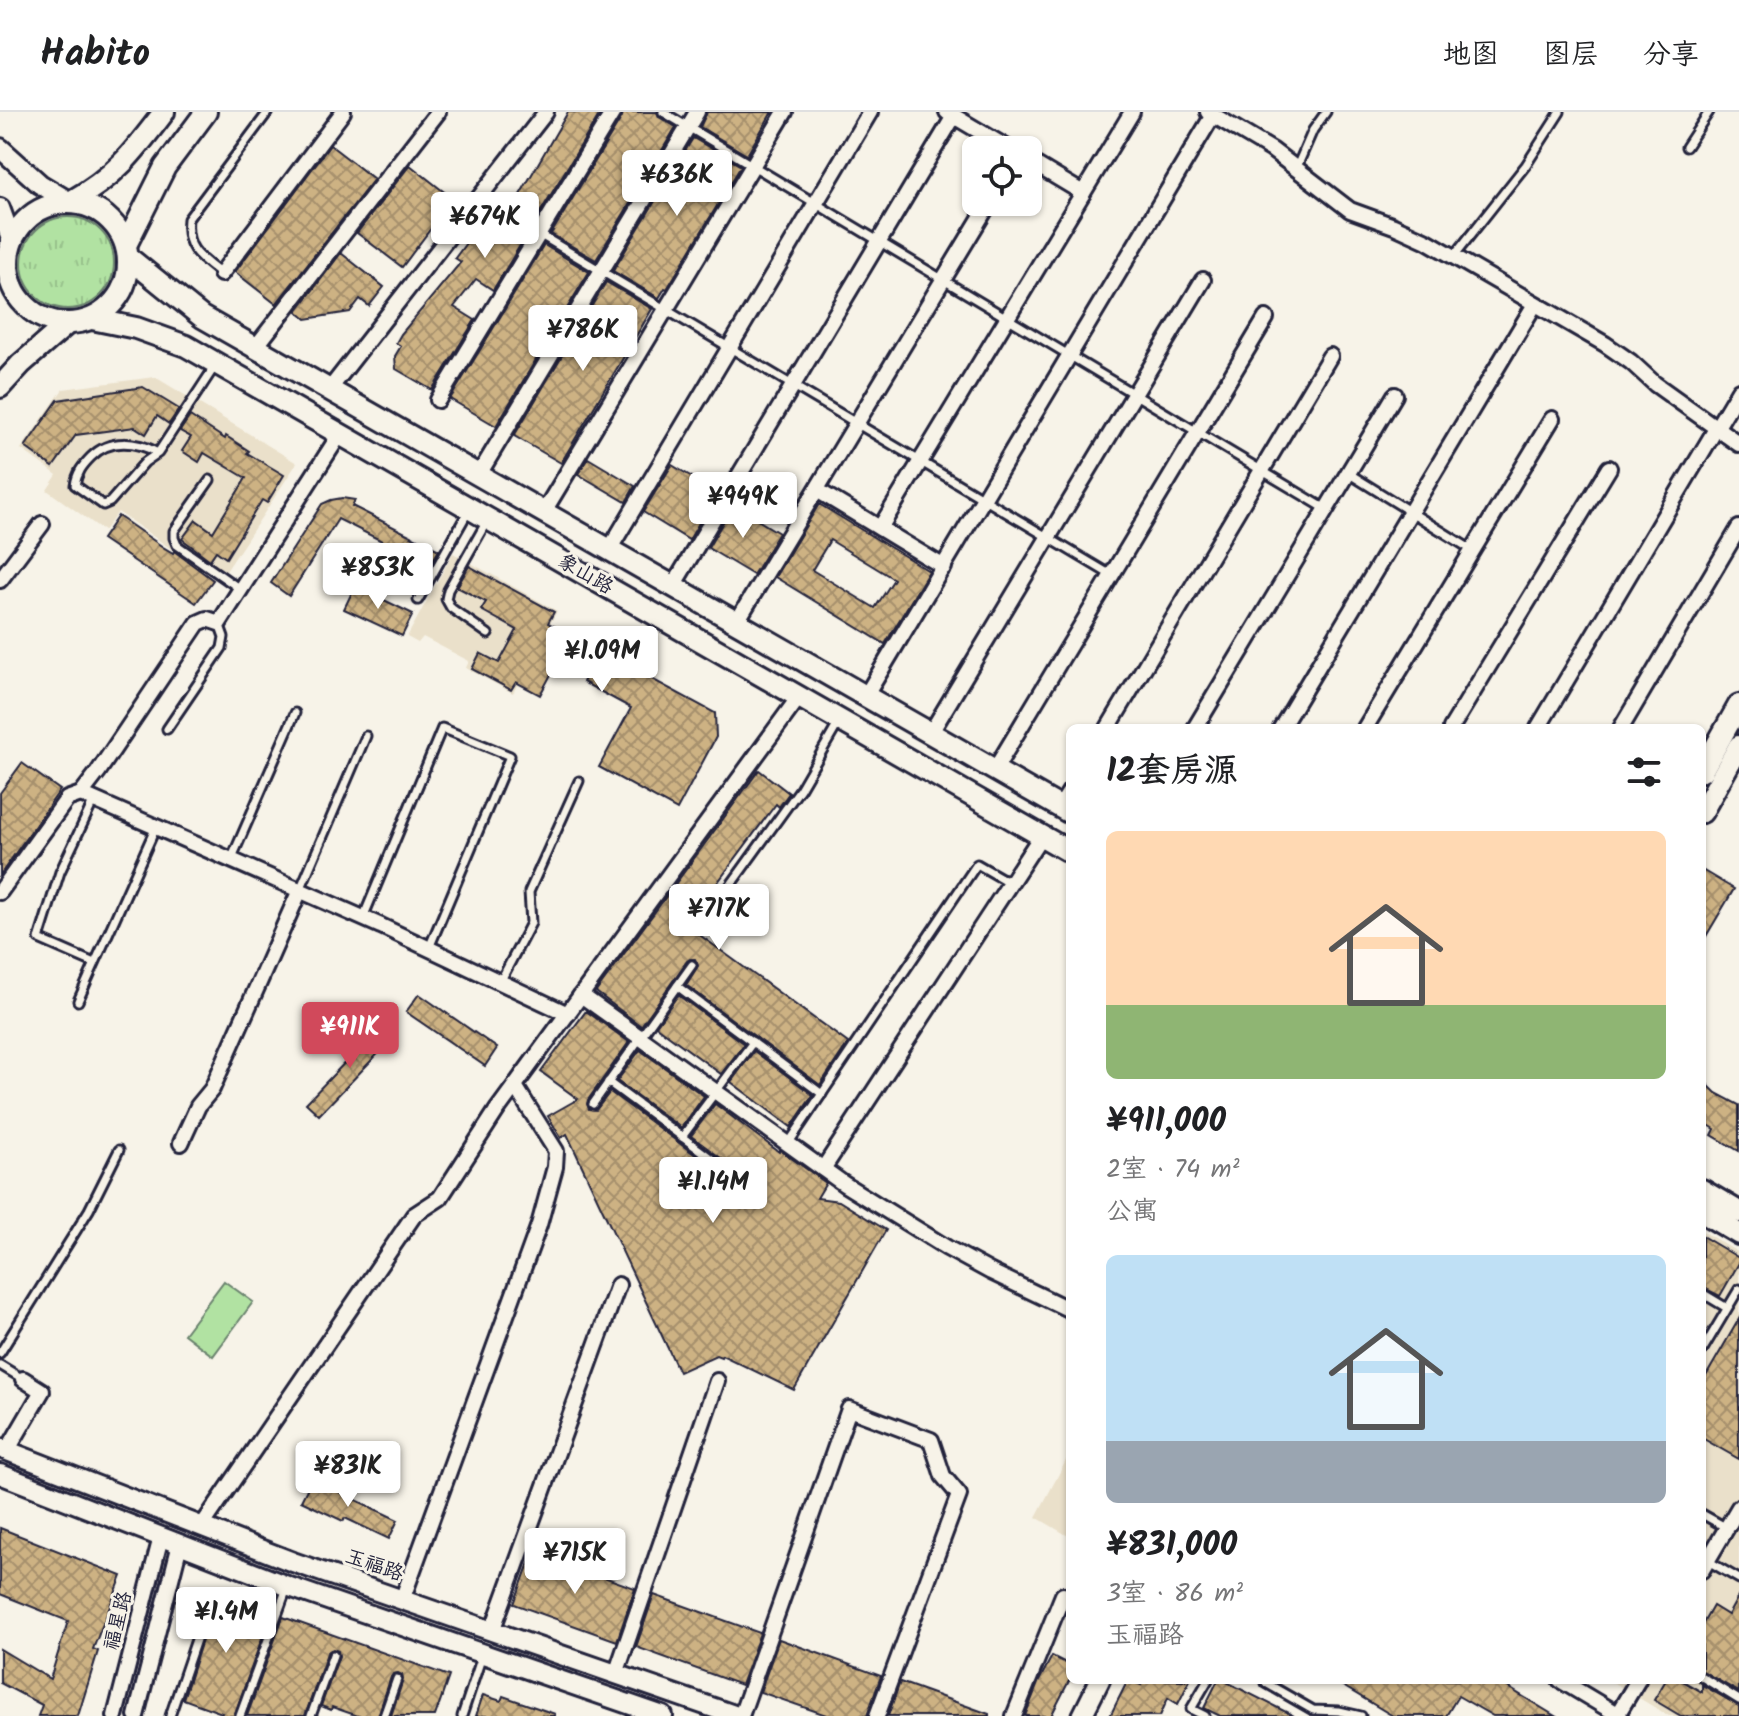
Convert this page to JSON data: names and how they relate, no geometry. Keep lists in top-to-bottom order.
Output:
{
  "streets": {
    "main road": ["象山路"],
    "street": ["玉福路", "福星路"]
  },
  "page": {
    "header": "Habito",
    "nav": ["地图", "图层", "分享"],
    "price": [
      "¥636K",
      "¥674K",
      "¥786K",
      "¥949K",
      "¥853K",
      "¥1.09M",
      "¥717K",
      "¥911K",
      "¥1.14M",
      "¥831K",
      "¥715K",
      "¥1.4M"
    ],
    "heading": "12套房源",
    "list": [
      {
        "name": "¥911,000",
        "note": "2室 · 74 m² · 公寓"
      },
      {
        "name": "¥831,000",
        "note": "3室 · 86 m² · 玉福路"
      }
    ]
  }
}
